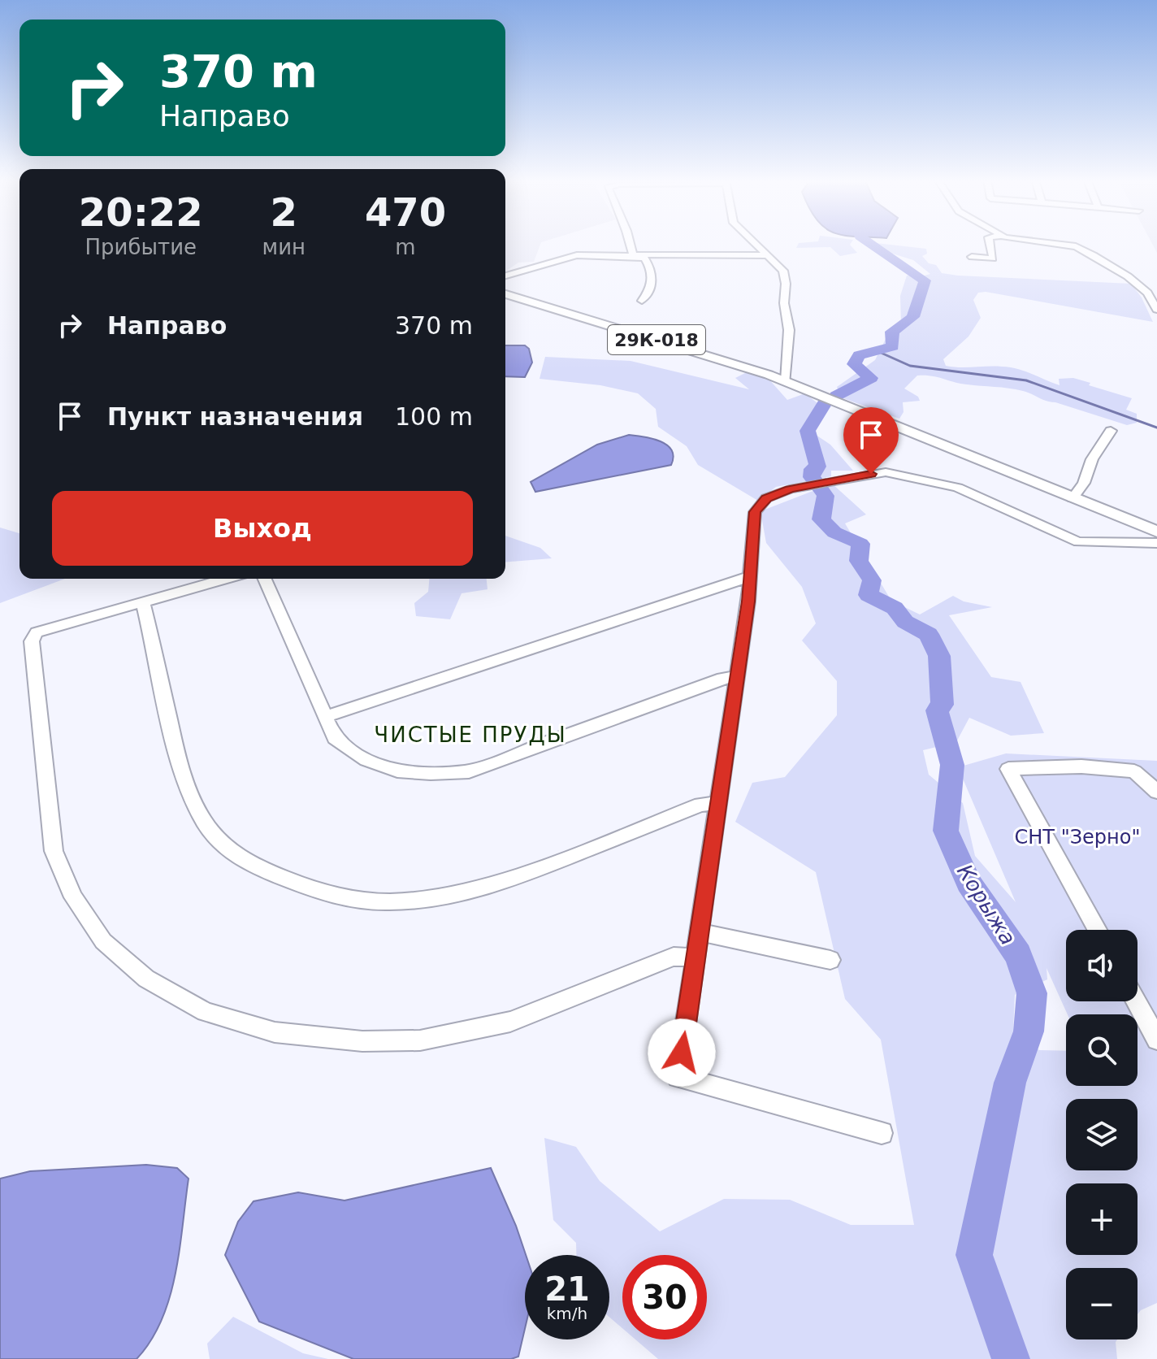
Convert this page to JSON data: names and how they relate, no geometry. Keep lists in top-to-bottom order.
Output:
{
  "streets": {
    "main road": ["29К-018"]
  },
  "districts": ["ЧИСТЫЕ ПРУДЫ"],
  "water": ["Корыжа"],
  "parks": ["СНТ \"Зерно\""],
  "page": {
    "turn": ["370 m", "Направо"],
    "eta": [
      "20:22",
      "Прибытие",
      "2",
      "мин",
      "470",
      "m"
    ],
    "list": [
      {
        "name": "Направо",
        "value": "370 m"
      },
      {
        "name": "Пункт назначения",
        "value": "100 m"
      }
    ],
    "buttons": "Выход",
    "map_buttons": ["+", "−"],
    "speed": "21 km/h",
    "limit": "30"
  }
}
